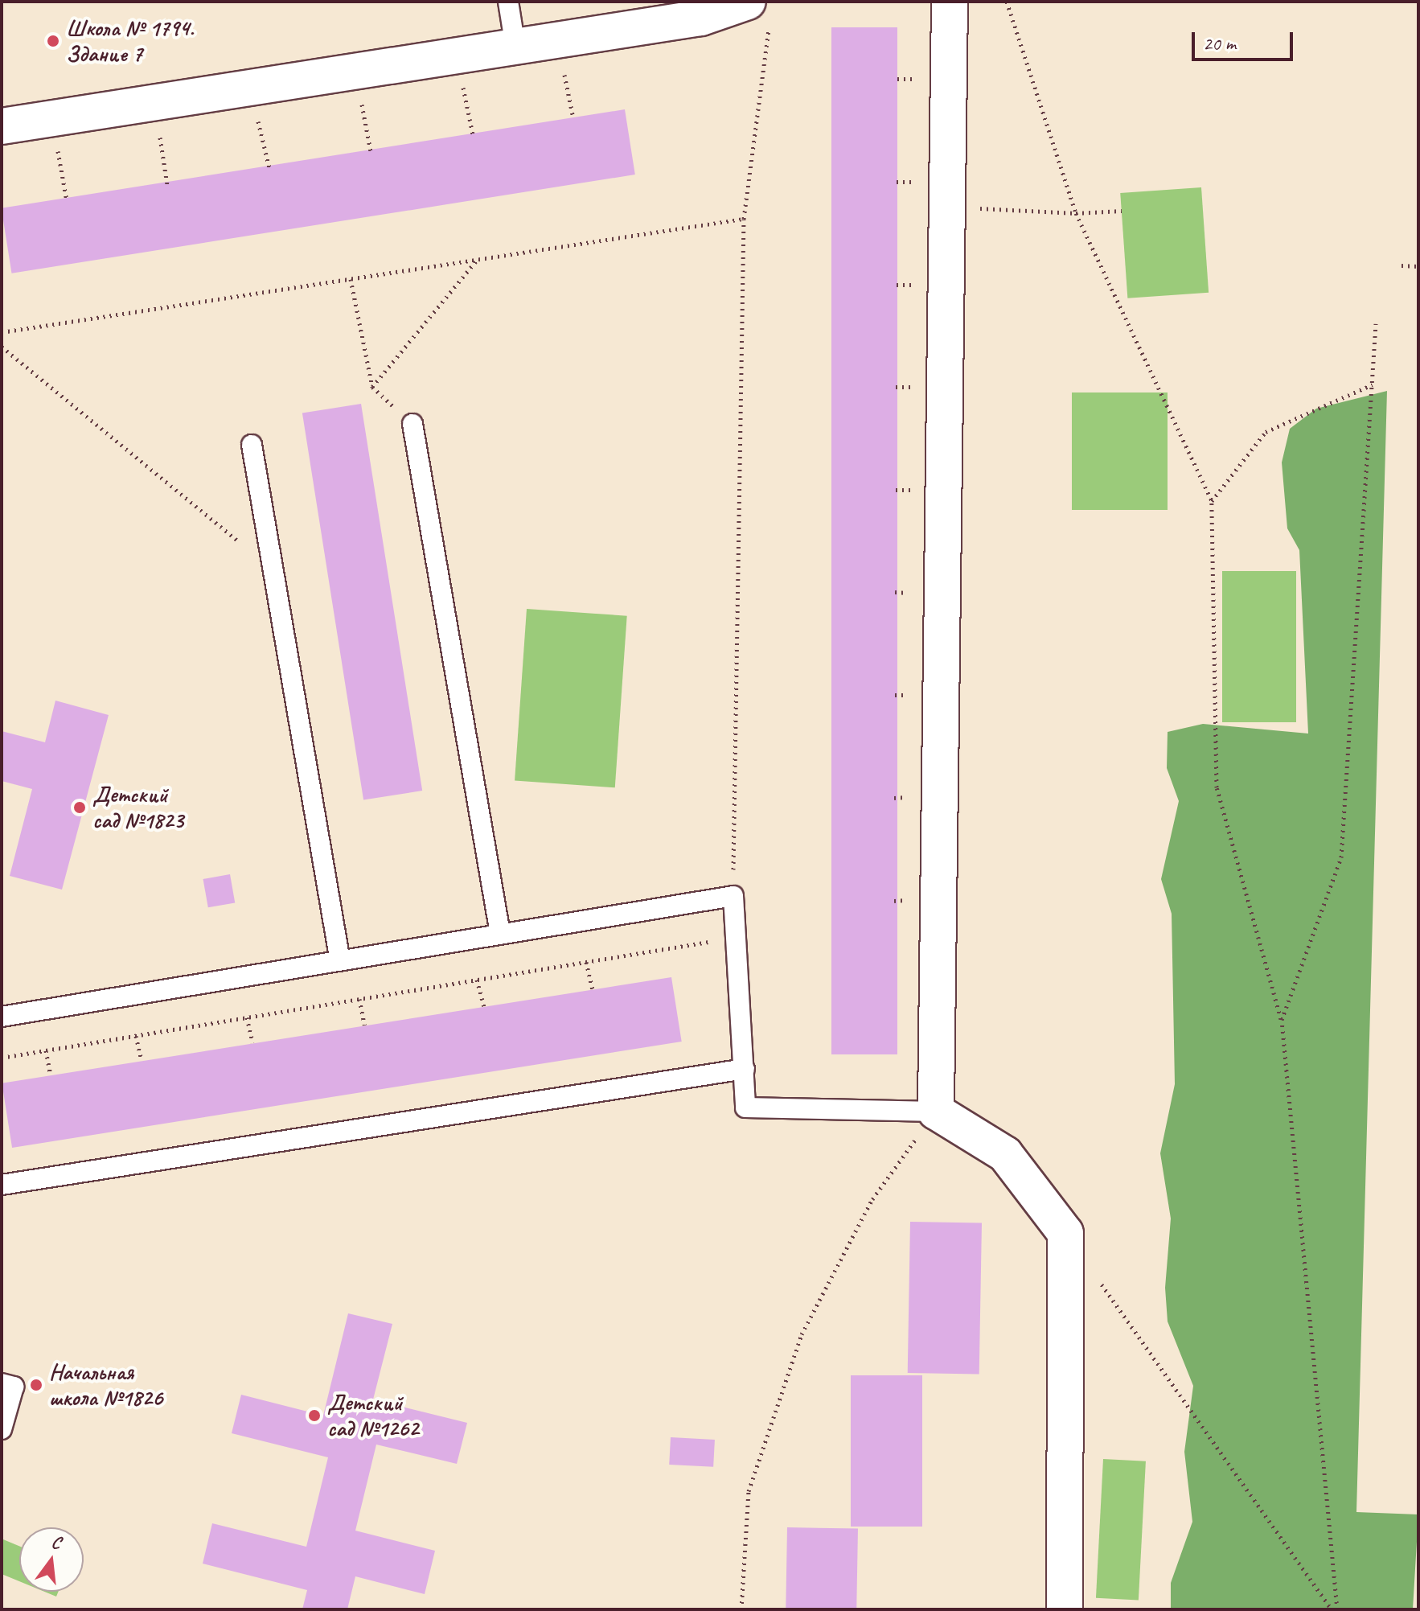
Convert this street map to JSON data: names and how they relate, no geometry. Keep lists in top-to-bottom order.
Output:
{
  "places": [
    "Школа № 1794. Здание 7",
    "Детский сад №1823",
    "Начальная школа №1826",
    "Детский сад №1262"
  ],
  "scale_bar": "20 m",
  "north": "top"
}
